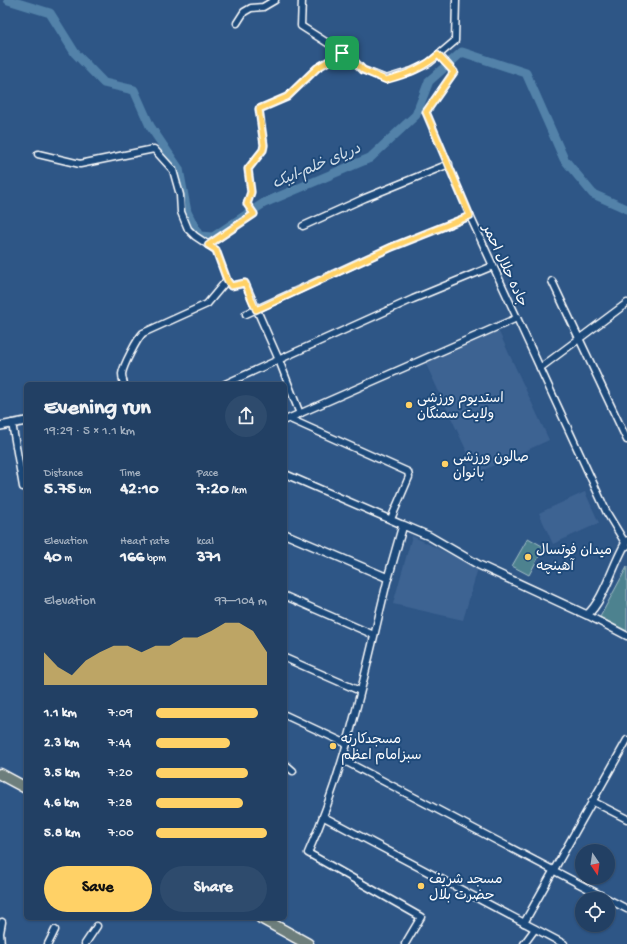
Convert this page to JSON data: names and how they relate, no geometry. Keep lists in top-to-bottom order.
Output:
{
  "streets": {
    "street": ["جاده حلال احمر"]
  },
  "water": ["دریای خلم-ایبک"],
  "places": [
    "استدیوم ورزشی ولایت سمنگان",
    "صالون ورزشی بانوان",
    "میدان فوتسال آهینچه",
    "مسجدکارته سبزامام اعظم",
    "مسجد شریف حضرت بلال"
  ],
  "north": "bottom",
  "page": {
    "heading": ["Evening run", "19:29 · 5 × 1.1 km"],
    "stats": [
      ["Distance", "5.75 km"],
      ["Time", "42:10"],
      ["Pace", "7:20 /km"],
      ["Elevation", "40 m"],
      ["Heart rate", "166 bpm"],
      ["kcal", "371"]
    ],
    "chart": ["Elevation", "97–104 m"],
    "list": [
      {
        "name": "1.1 km",
        "note": "7:09"
      },
      {
        "name": "2.3 km",
        "note": "7:44"
      },
      {
        "name": "3.5 km",
        "note": "7:20"
      },
      {
        "name": "4.6 km",
        "note": "7:28"
      },
      {
        "name": "5.8 km",
        "note": "7:00"
      }
    ],
    "buttons": ["Save", "Share"]
  }
}
